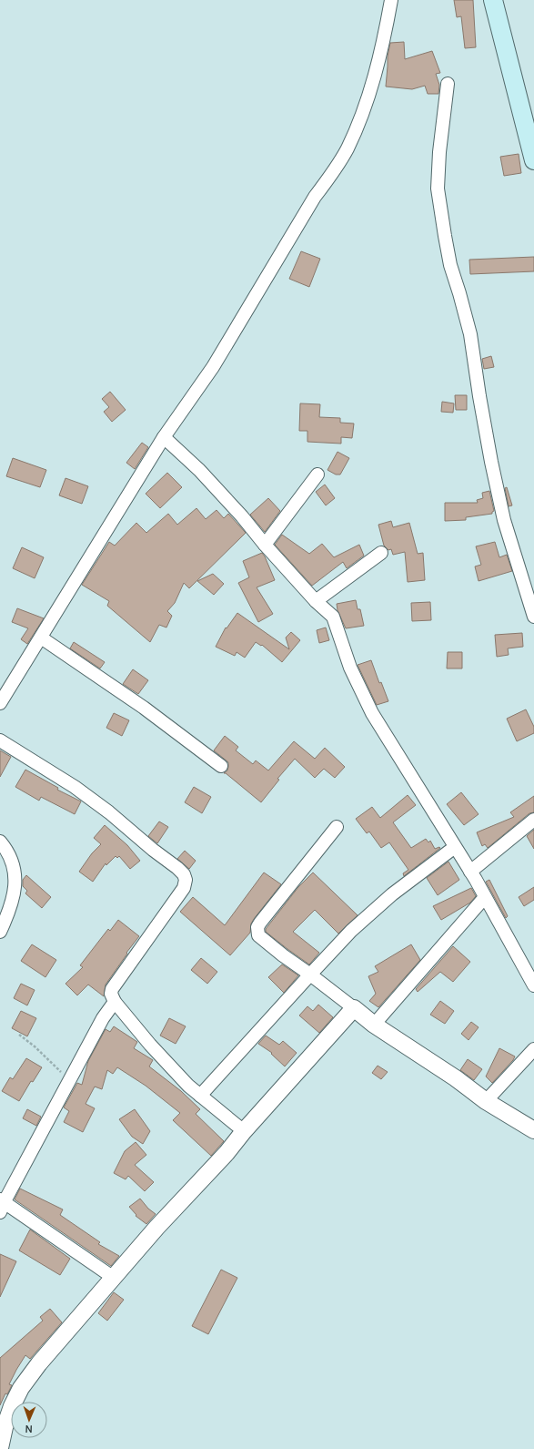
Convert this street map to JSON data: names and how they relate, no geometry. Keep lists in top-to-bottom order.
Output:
{
  "north": "bottom"
}
